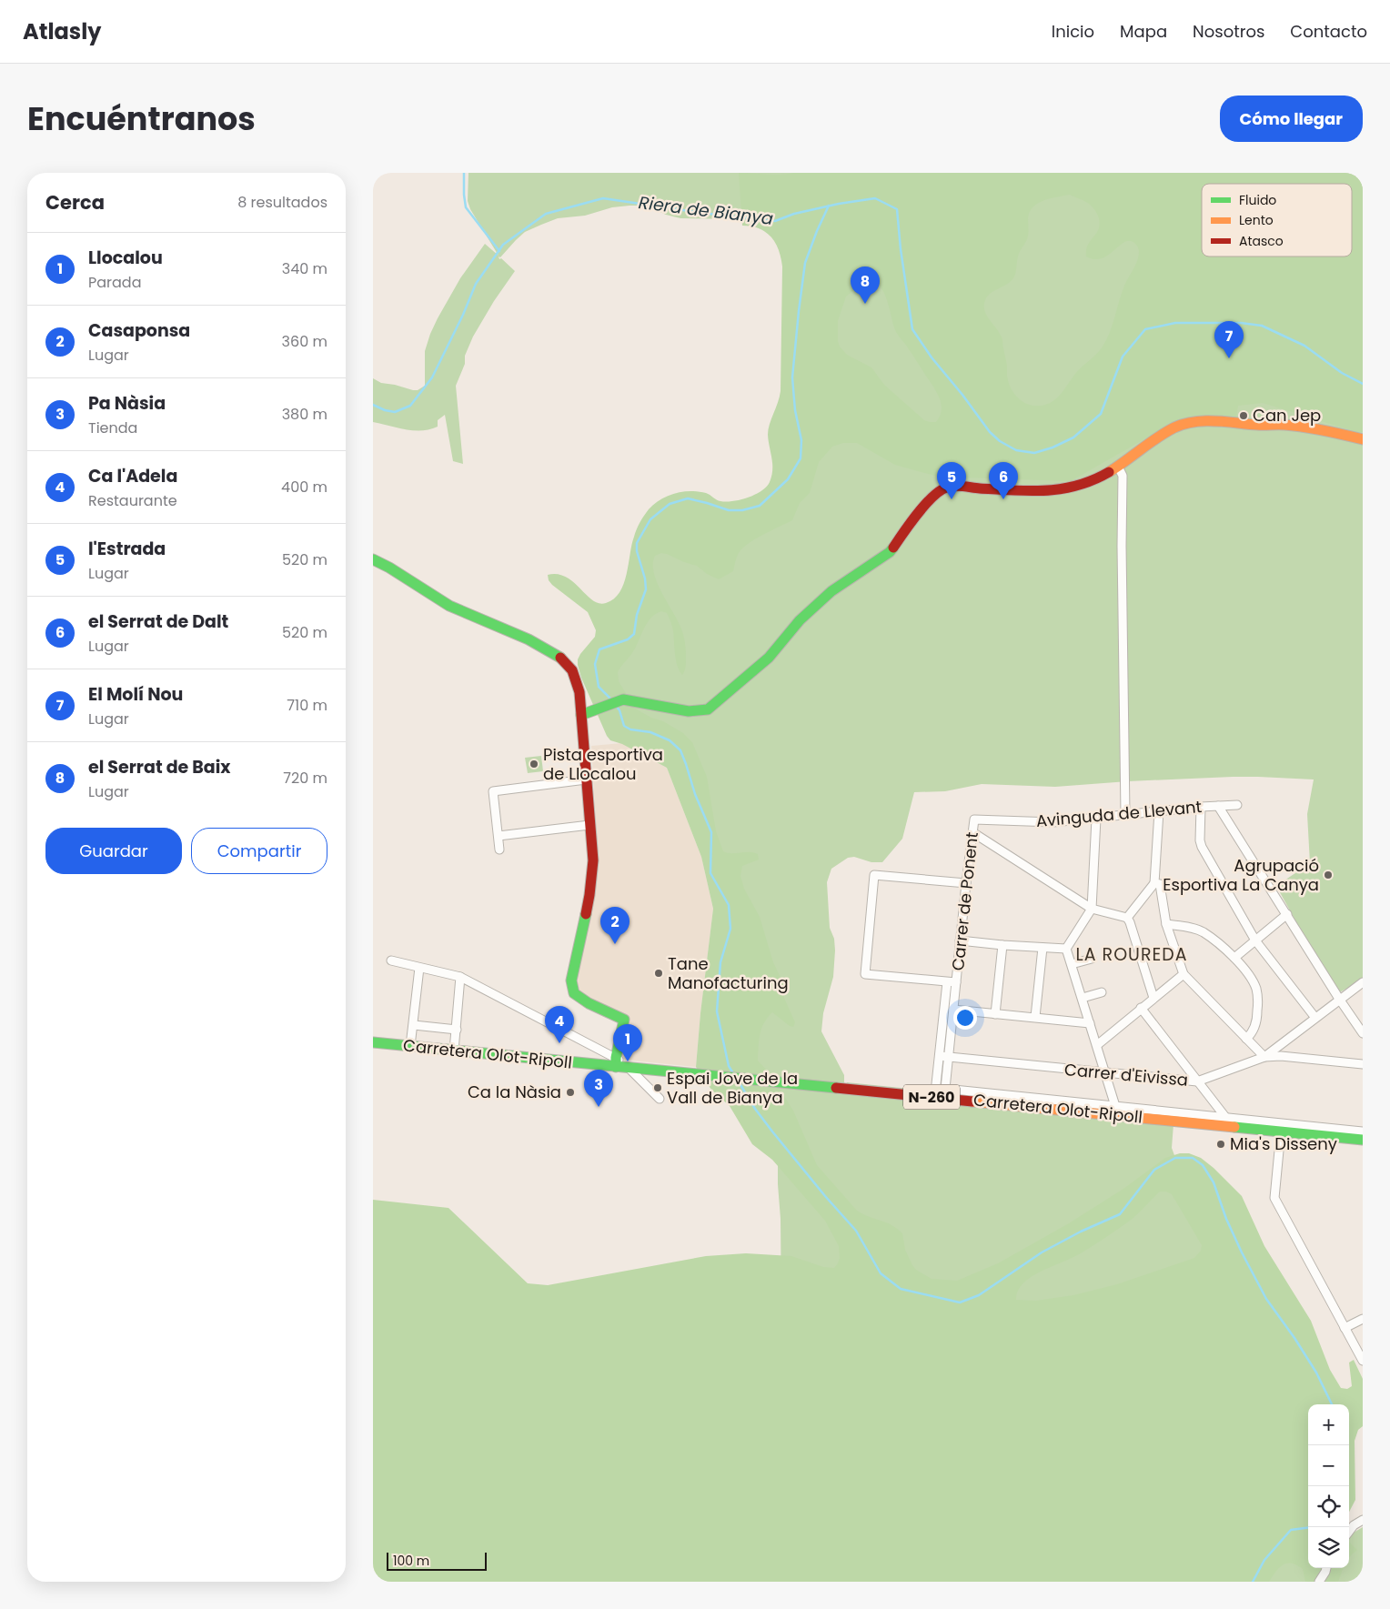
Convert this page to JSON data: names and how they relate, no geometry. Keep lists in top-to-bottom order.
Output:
{
  "streets": {
    "street": [
      "Avinguda de Llevant",
      "Carrer de Ponent",
      "Carretera Olot-Ripoll",
      "Carrer d'Eivissa",
      "N-260"
    ]
  },
  "crossings": [
    ["Avinguda de Llevant", "Carrer de Ponent"],
    ["Carrer de Ponent", "Carretera Olot-Ripoll"],
    ["Carrer de Ponent", "Carrer d'Eivissa"]
  ],
  "districts": ["LA ROUREDA"],
  "water": ["Riera de Bianya"],
  "places": [
    "Can Jep",
    "Pista esportiva de Llocalou",
    "Agrupació Esportiva La Canya",
    "Tane Manofacturing",
    "Espai Jove de la Vall de Bianya",
    "Ca la Nàsia",
    "Mia's Disseny"
  ],
  "legend": ["Fluido", "Lento", "Atasco"],
  "scale_bar": "100 m",
  "page": {
    "header": "Atlasly",
    "nav": [
      "Inicio",
      "Mapa",
      "Nosotros",
      "Contacto"
    ],
    "title": "Encuéntranos",
    "buttons": [
      "Cómo llegar",
      ["Guardar", "Compartir"]
    ],
    "heading": ["Cerca", "8 resultados"],
    "list": [
      {
        "mark": "1",
        "name": "Llocalou",
        "note": "Parada",
        "value": "340 m"
      },
      {
        "mark": "2",
        "name": "Casaponsa",
        "note": "Lugar",
        "value": "360 m"
      },
      {
        "mark": "3",
        "name": "Pa Nàsia",
        "note": "Tienda",
        "value": "380 m"
      },
      {
        "mark": "4",
        "name": "Ca l'Adela",
        "note": "Restaurante",
        "value": "400 m"
      },
      {
        "mark": "5",
        "name": "l'Estrada",
        "note": "Lugar",
        "value": "520 m"
      },
      {
        "mark": "6",
        "name": "el Serrat de Dalt",
        "note": "Lugar",
        "value": "520 m"
      },
      {
        "mark": "7",
        "name": "El Molí Nou",
        "note": "Lugar",
        "value": "710 m"
      },
      {
        "mark": "8",
        "name": "el Serrat de Baix",
        "note": "Lugar",
        "value": "720 m"
      }
    ],
    "pins": [
      "8",
      "7",
      "5",
      "6",
      "2",
      "4",
      "1",
      "3"
    ],
    "map_buttons": ["+", "−"],
    "scale": "100 m"
  }
}
